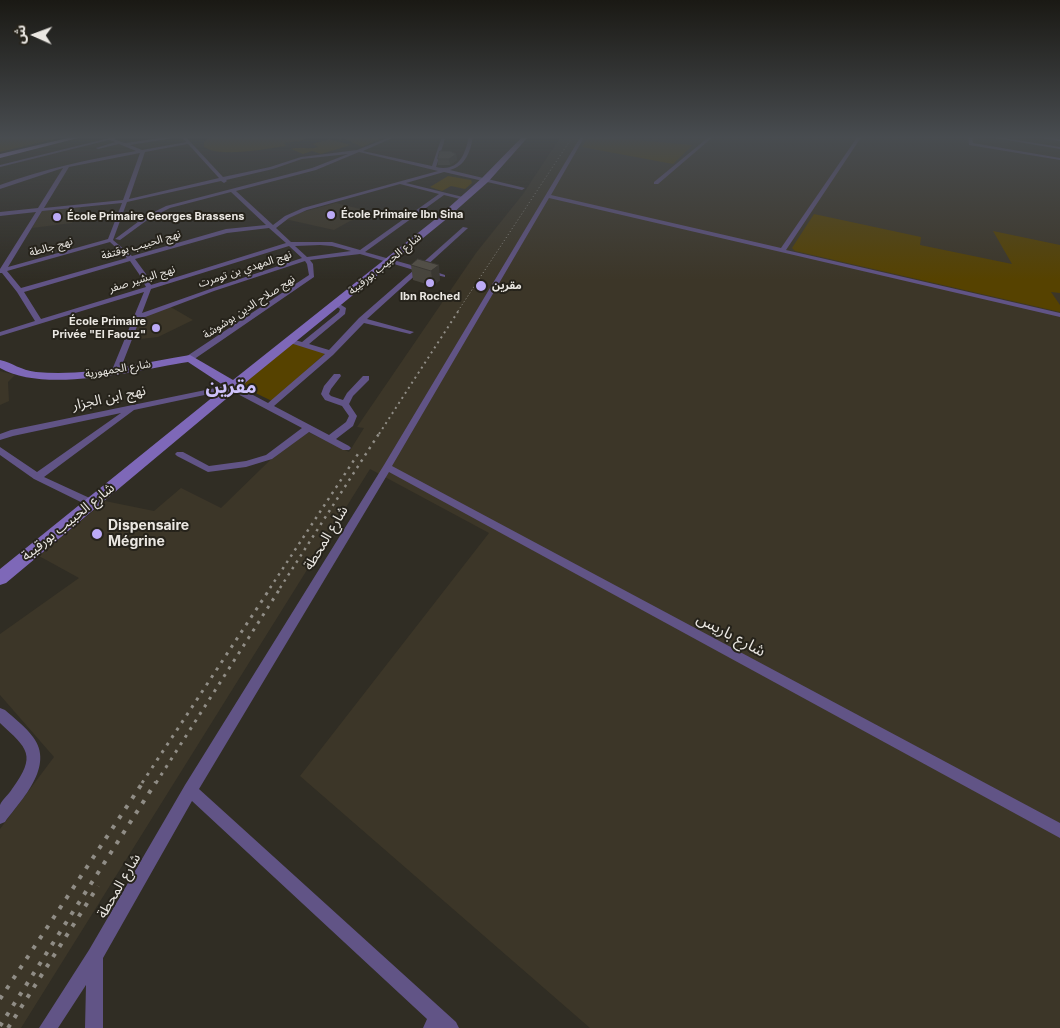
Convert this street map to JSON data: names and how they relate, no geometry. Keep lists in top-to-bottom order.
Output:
{
  "streets": {
    "street": [
      "نهج الحبيب بوقتفة",
      "نهج جالطة",
      "شارع الحبيب بورقيبة",
      "نهج المهدي بن تومرت",
      "نهج البشير صفر",
      "نهج صلاح الدين بوشوشة",
      "شارع الجمهورية",
      "نهج ابن الجزار",
      "شارع المحطة",
      "شارع باريس"
    ]
  },
  "crossings": [
    ["نهج الحبيب بوقتفة", "نهج صلاح الدين بوشوشة"],
    ["شارع الحبيب بورقيبة", "نهج البشير صفر"],
    ["شارع الحبيب بورقيبة", "نهج ابن الجزار"],
    ["نهج المهدي بن تومرت", "نهج البشير صفر"],
    ["نهج المهدي بن تومرت", "نهج صلاح الدين بوشوشة"],
    ["نهج البشير صفر", "نهج صلاح الدين بوشوشة"],
    ["نهج صلاح الدين بوشوشة", "شارع الجمهورية"],
    ["شارع المحطة", "شارع باريس"]
  ],
  "districts": ["مقرين"],
  "places": [
    "École Primaire Ibn Sina",
    "École Primaire Georges Brassens",
    "Ibn Roched",
    "مقرين",
    "École Primaire Privée \"El Faouz\"",
    "Dispensaire Mégrine"
  ],
  "north": "left"
}
